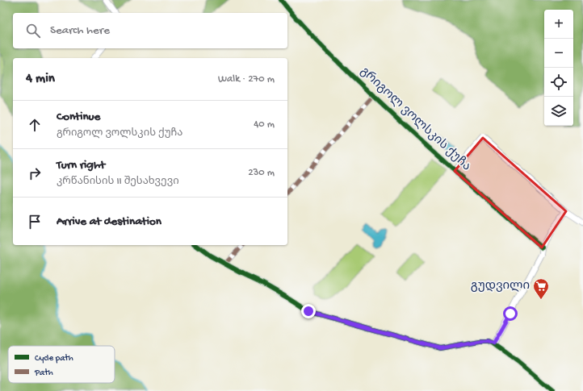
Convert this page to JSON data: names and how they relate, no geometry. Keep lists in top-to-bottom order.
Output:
{
  "streets": {
    "street": ["გრიგოლ ვოლსკის ქუჩა"]
  },
  "places": {
    "supermarket": ["გუდვილი"]
  },
  "legend": ["Cycle path", "Path"],
  "page": {
    "map_buttons": ["+", "−"],
    "search": "Search here",
    "heading": ["4 min", "Walk · 270 m"],
    "list": [
      ["Continue", "გრიგოლ ვოლსკის ქუჩა", "40 m"],
      ["Turn right", "კრწანისის II შესახვევი", "230 m"],
      "Arrive at destination"
    ]
  }
}
